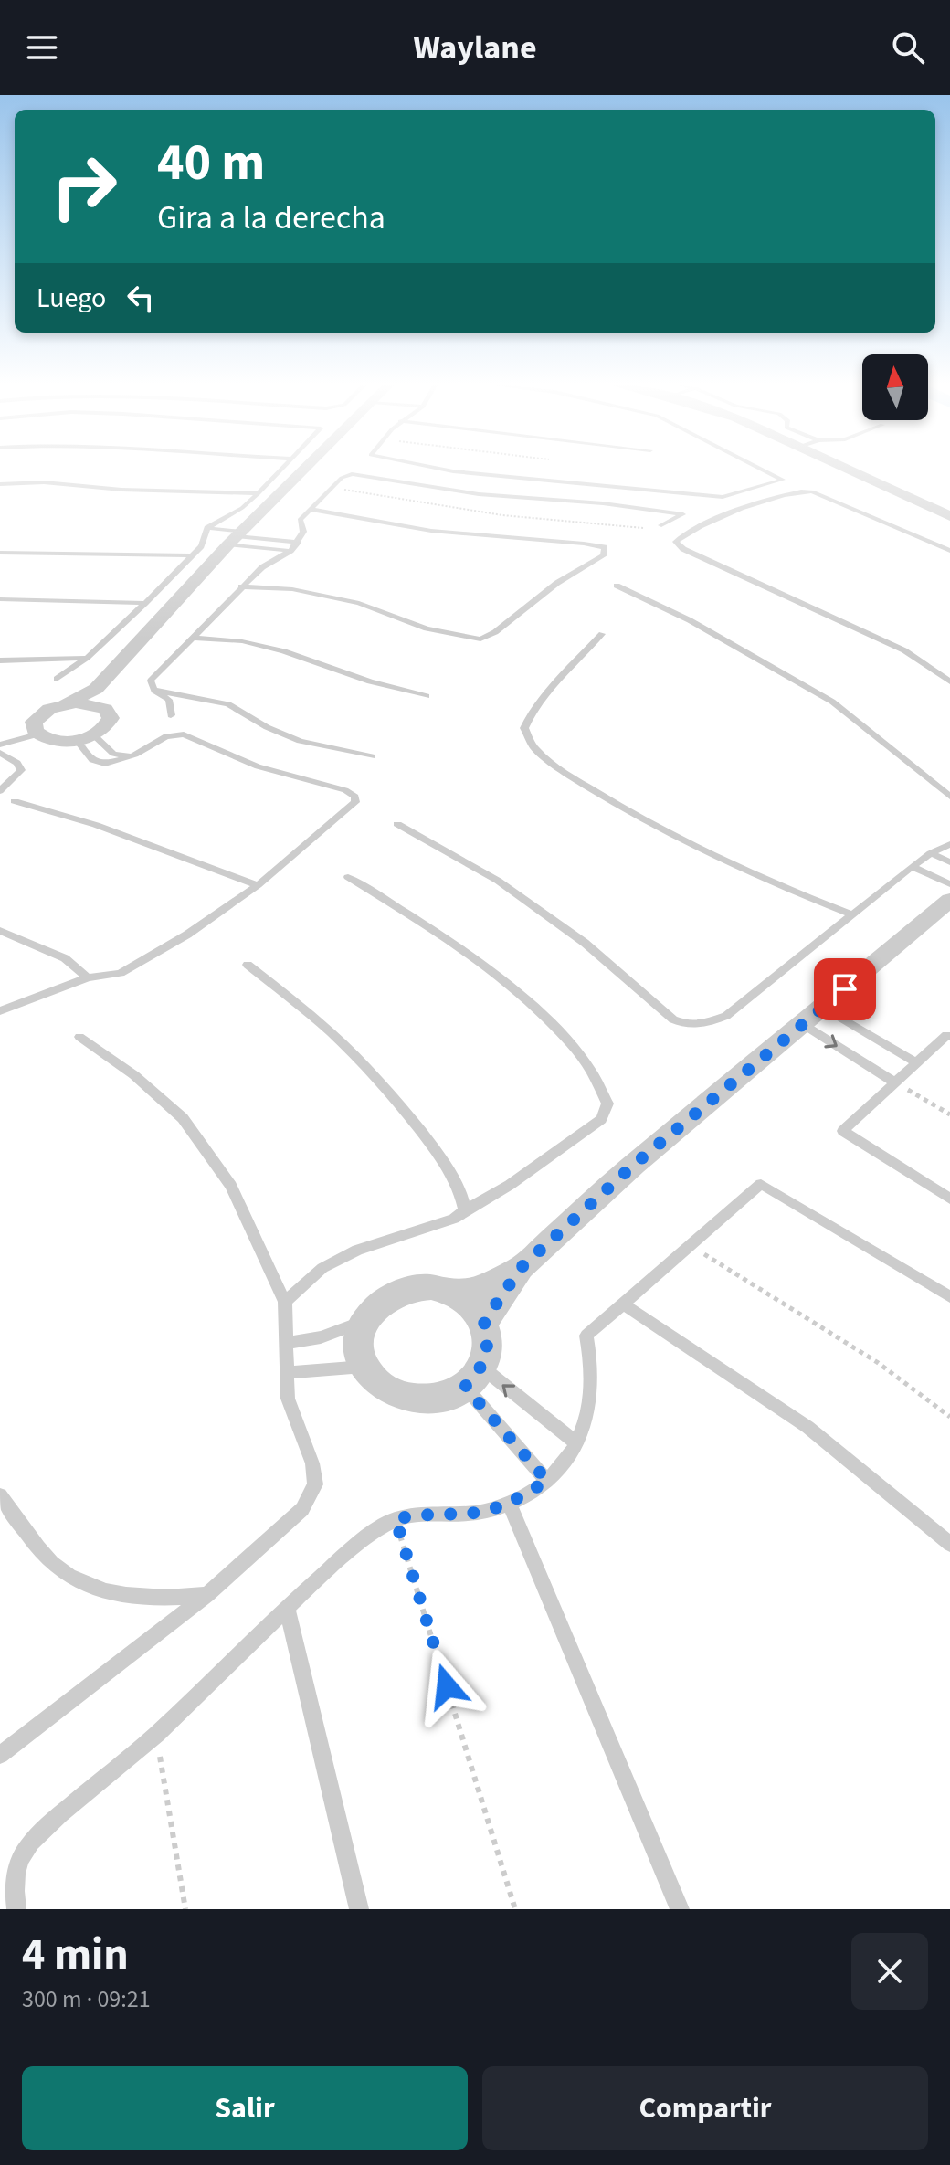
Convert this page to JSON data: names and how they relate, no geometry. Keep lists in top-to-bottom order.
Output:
{
  "north": "top",
  "page": {
    "header": "Waylane",
    "turn": ["40 m", "Gira a la derecha"],
    "then": "Luego",
    "heading": ["4 min", "300 m · 09:21"],
    "buttons": ["Salir", "Compartir"]
  }
}
